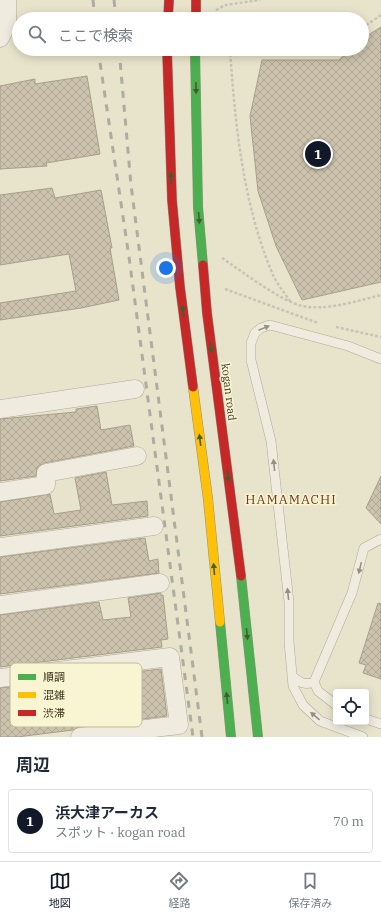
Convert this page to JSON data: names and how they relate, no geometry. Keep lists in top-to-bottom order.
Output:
{
  "streets": {
    "main road": ["kogan road"]
  },
  "districts": ["HAMAMACHI"],
  "legend": ["順調", "混雑", "渋滞"],
  "page": {
    "search": "ここで検索",
    "pins": "1",
    "heading": "周辺",
    "list": [
      {
        "mark": "1",
        "name": "浜大津アーカス",
        "note": "スポット · kogan road",
        "value": "70 m"
      }
    ],
    "nav": ["地図", "経路", "保存済み"]
  }
}
